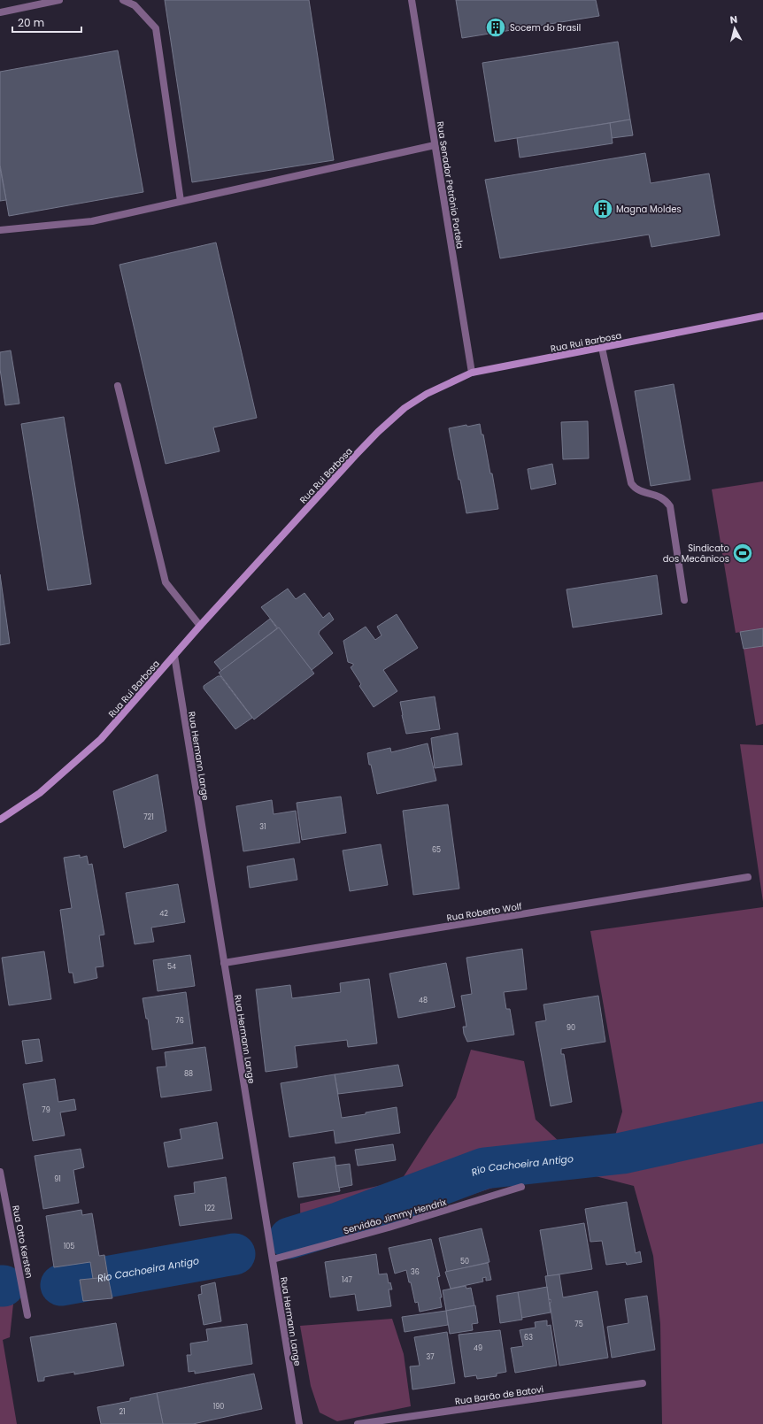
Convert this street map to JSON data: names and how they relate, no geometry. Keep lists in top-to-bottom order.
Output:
{
  "streets": {
    "main road": ["Rua Rui Barbosa"],
    "street": [
      "Rua Senador Petrônio Portela",
      "Rua Hermann Lange",
      "Rua Roberto Wolf",
      "Servidão Jimmy Hendrix",
      "Rua Otto Kersten",
      "Rua Barão de Batovi"
    ]
  },
  "crossings": [
    ["Rua Senador Petrônio Portela", "Rua Rui Barbosa"],
    ["Rua Rui Barbosa", "Rua Hermann Lange"],
    ["Rua Hermann Lange", "Rua Roberto Wolf"],
    ["Rua Hermann Lange", "Servidão Jimmy Hendrix"]
  ],
  "water": ["Rio Cachoeira Antigo"],
  "places": {
    "building": ["Socem do Brasil", "Magna Moldes"],
    "sports": ["Sindicato dos Mecânicos"]
  },
  "house_numbers": [
    "721",
    "31",
    "65",
    "42",
    "54",
    "48",
    "76",
    "90",
    "88",
    "79",
    "91",
    "122",
    "105",
    "50",
    "36",
    "147",
    "75",
    "63",
    "49",
    "37",
    "190",
    "21"
  ],
  "scale_bar": "20 m",
  "north": "top"
}
